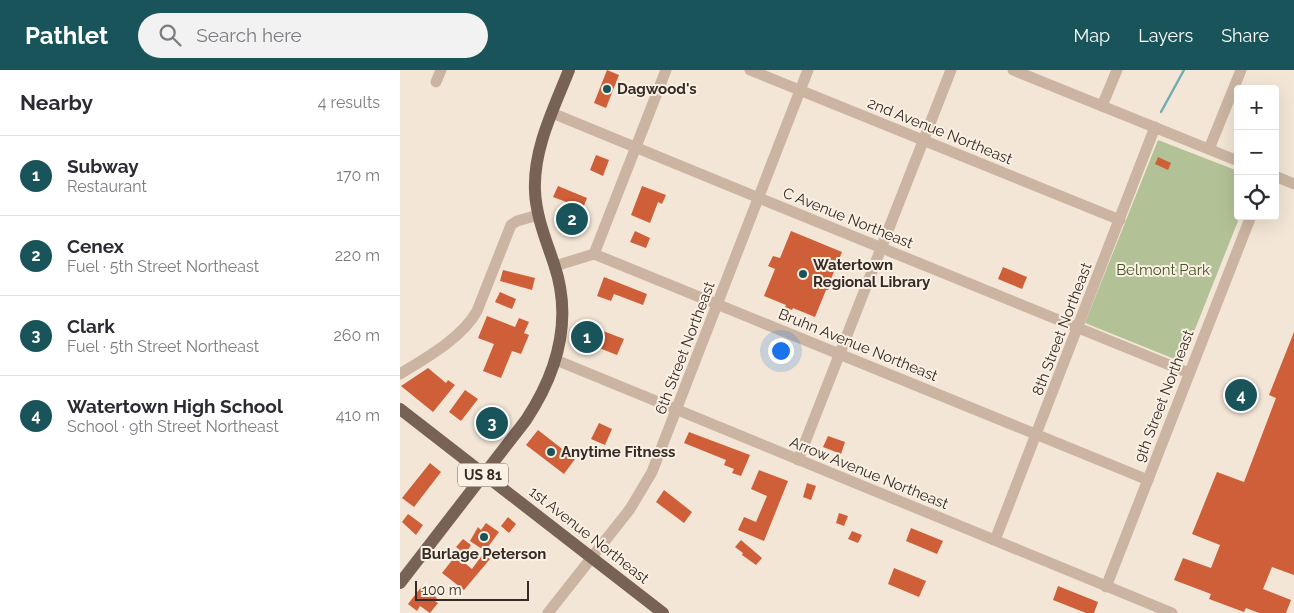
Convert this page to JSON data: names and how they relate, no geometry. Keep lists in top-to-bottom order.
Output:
{
  "streets": {
    "main road": ["US 81", "1st Avenue Northeast"],
    "street": [
      "2nd Avenue Northeast",
      "C Avenue Northeast",
      "8th Street Northeast",
      "Bruhn Avenue Northeast",
      "6th Street Northeast",
      "9th Street Northeast",
      "Arrow Avenue Northeast"
    ]
  },
  "crossings": [
    ["2nd Avenue Northeast", "8th Street Northeast"],
    ["2nd Avenue Northeast", "6th Street Northeast"],
    ["C Avenue Northeast", "8th Street Northeast"],
    ["C Avenue Northeast", "6th Street Northeast"],
    ["C Avenue Northeast", "9th Street Northeast"],
    ["C Avenue Northeast", "US 81"],
    ["8th Street Northeast", "Bruhn Avenue Northeast"],
    ["8th Street Northeast", "Arrow Avenue Northeast"],
    ["Bruhn Avenue Northeast", "6th Street Northeast"],
    ["Bruhn Avenue Northeast", "9th Street Northeast"],
    ["6th Street Northeast", "Arrow Avenue Northeast"],
    ["6th Street Northeast", "1st Avenue Northeast"],
    ["9th Street Northeast", "Arrow Avenue Northeast"],
    ["Arrow Avenue Northeast", "US 81"],
    ["US 81", "1st Avenue Northeast"]
  ],
  "parks": ["Belmont Park"],
  "places": [
    "Dagwood's",
    "Watertown Regional Library",
    "Anytime Fitness",
    "Burlage Peterson"
  ],
  "scale_bar": "100 m",
  "page": {
    "header": "Pathlet",
    "search": "Search here",
    "nav": ["Map", "Layers", "Share"],
    "heading": ["Nearby", "4 results"],
    "map_buttons": ["+", "−"],
    "list": [
      {
        "mark": "1",
        "name": "Subway",
        "note": "Restaurant",
        "value": "170 m"
      },
      {
        "mark": "2",
        "name": "Cenex",
        "note": "Fuel · 5th Street Northeast",
        "value": "220 m"
      },
      {
        "mark": "3",
        "name": "Clark",
        "note": "Fuel · 5th Street Northeast",
        "value": "260 m"
      },
      {
        "mark": "4",
        "name": "Watertown High School",
        "note": "School · 9th Street Northeast",
        "value": "410 m"
      }
    ],
    "pins": [
      "2",
      "1",
      "4",
      "3"
    ],
    "scale": "100 m"
  }
}
